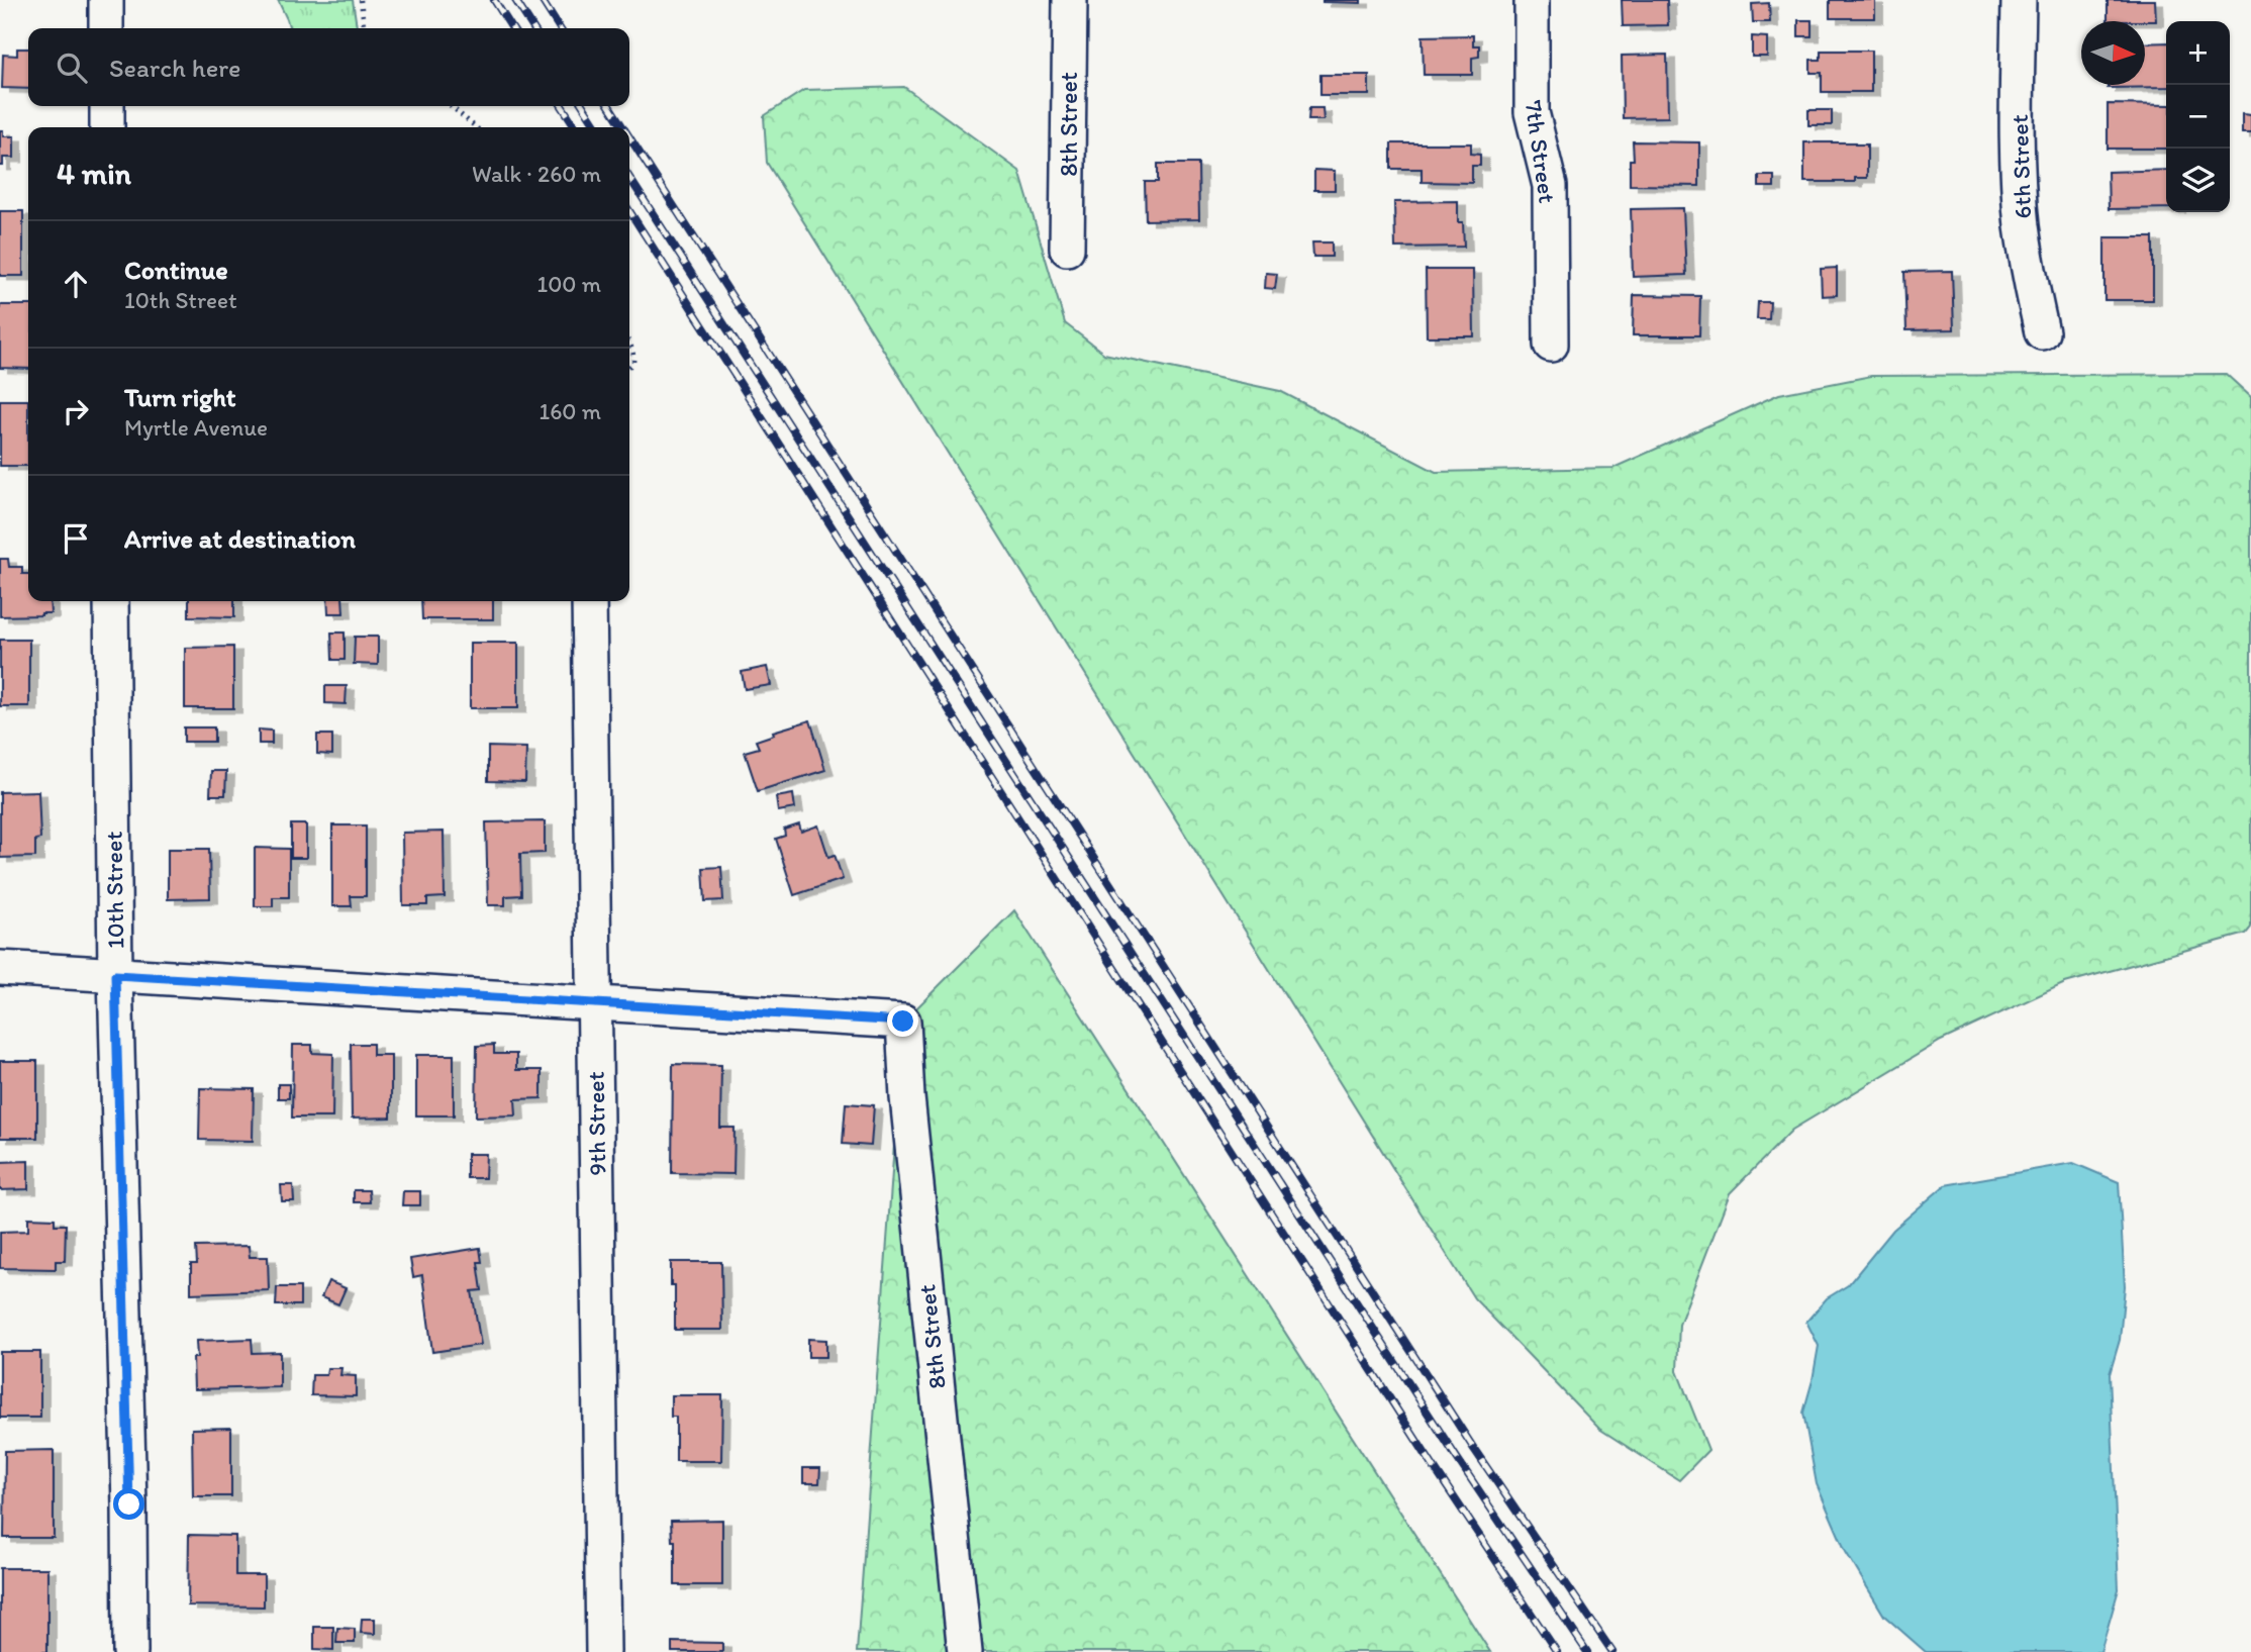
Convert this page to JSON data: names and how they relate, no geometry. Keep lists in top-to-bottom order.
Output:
{
  "streets": {
    "street": [
      "8th Street",
      "7th Street",
      "6th Street",
      "10th Street",
      "9th Street"
    ]
  },
  "crossings": [
    ["8th Street", "9th Street"]
  ],
  "north": "right",
  "page": {
    "map_buttons": ["+", "−"],
    "search": "Search here",
    "heading": ["4 min", "Walk · 260 m"],
    "list": [
      ["Continue", "10th Street", "100 m"],
      ["Turn right", "Myrtle Avenue", "160 m"],
      "Arrive at destination"
    ]
  }
}
